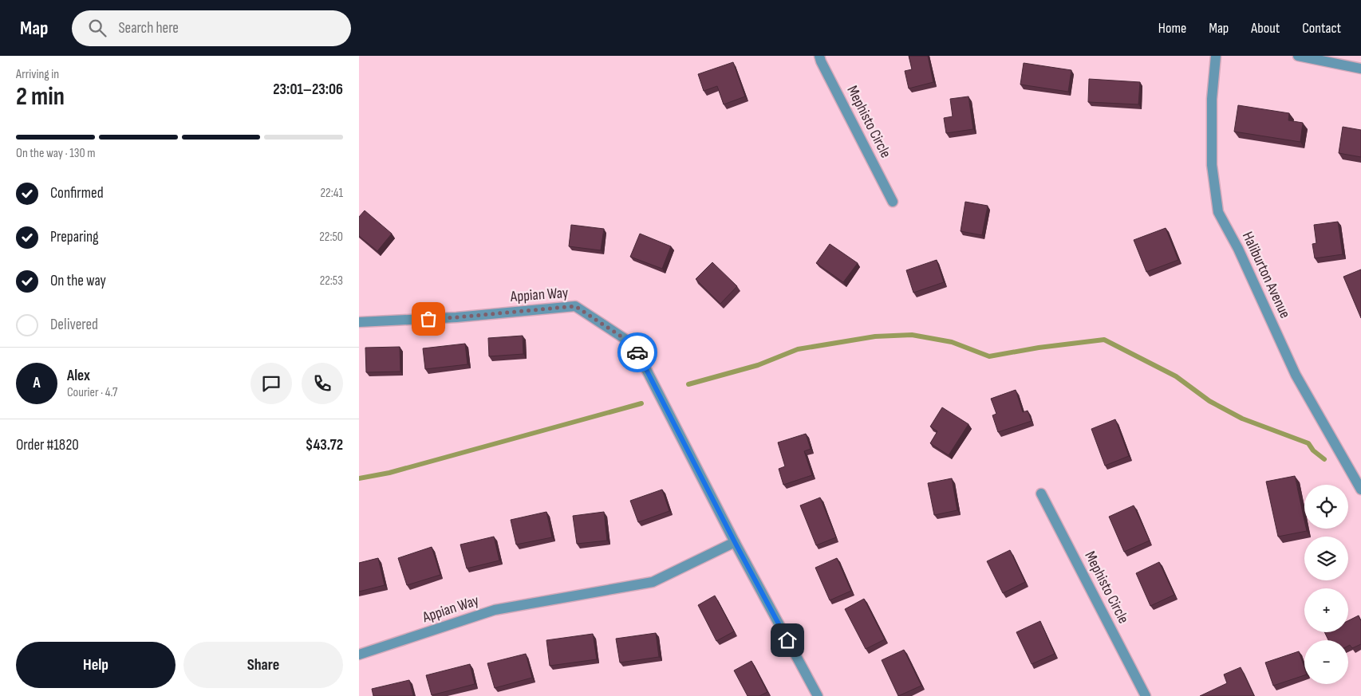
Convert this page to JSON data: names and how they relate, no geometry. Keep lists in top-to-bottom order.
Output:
{
  "streets": {
    "street": ["Mephisto Circle", "Haliburton Avenue", "Appian Way"]
  },
  "page": {
    "header": "Map",
    "search": "Search here",
    "nav": [
      "Home",
      "Map",
      "About",
      "Contact"
    ],
    "heading": ["2 min", "Arriving in", "23:01–23:06"],
    "panel": [
      "Alex",
      "Courier · 4.7",
      "Order #1820",
      "$43.72"
    ],
    "bar": "On the way · 130 m",
    "list": [
      ["Confirmed", "22:41"],
      ["Preparing", "22:50"],
      ["On the way", "22:53"],
      "Delivered"
    ],
    "round": "A",
    "map_buttons": ["+", "−"],
    "buttons": ["Help", "Share"]
  }
}
